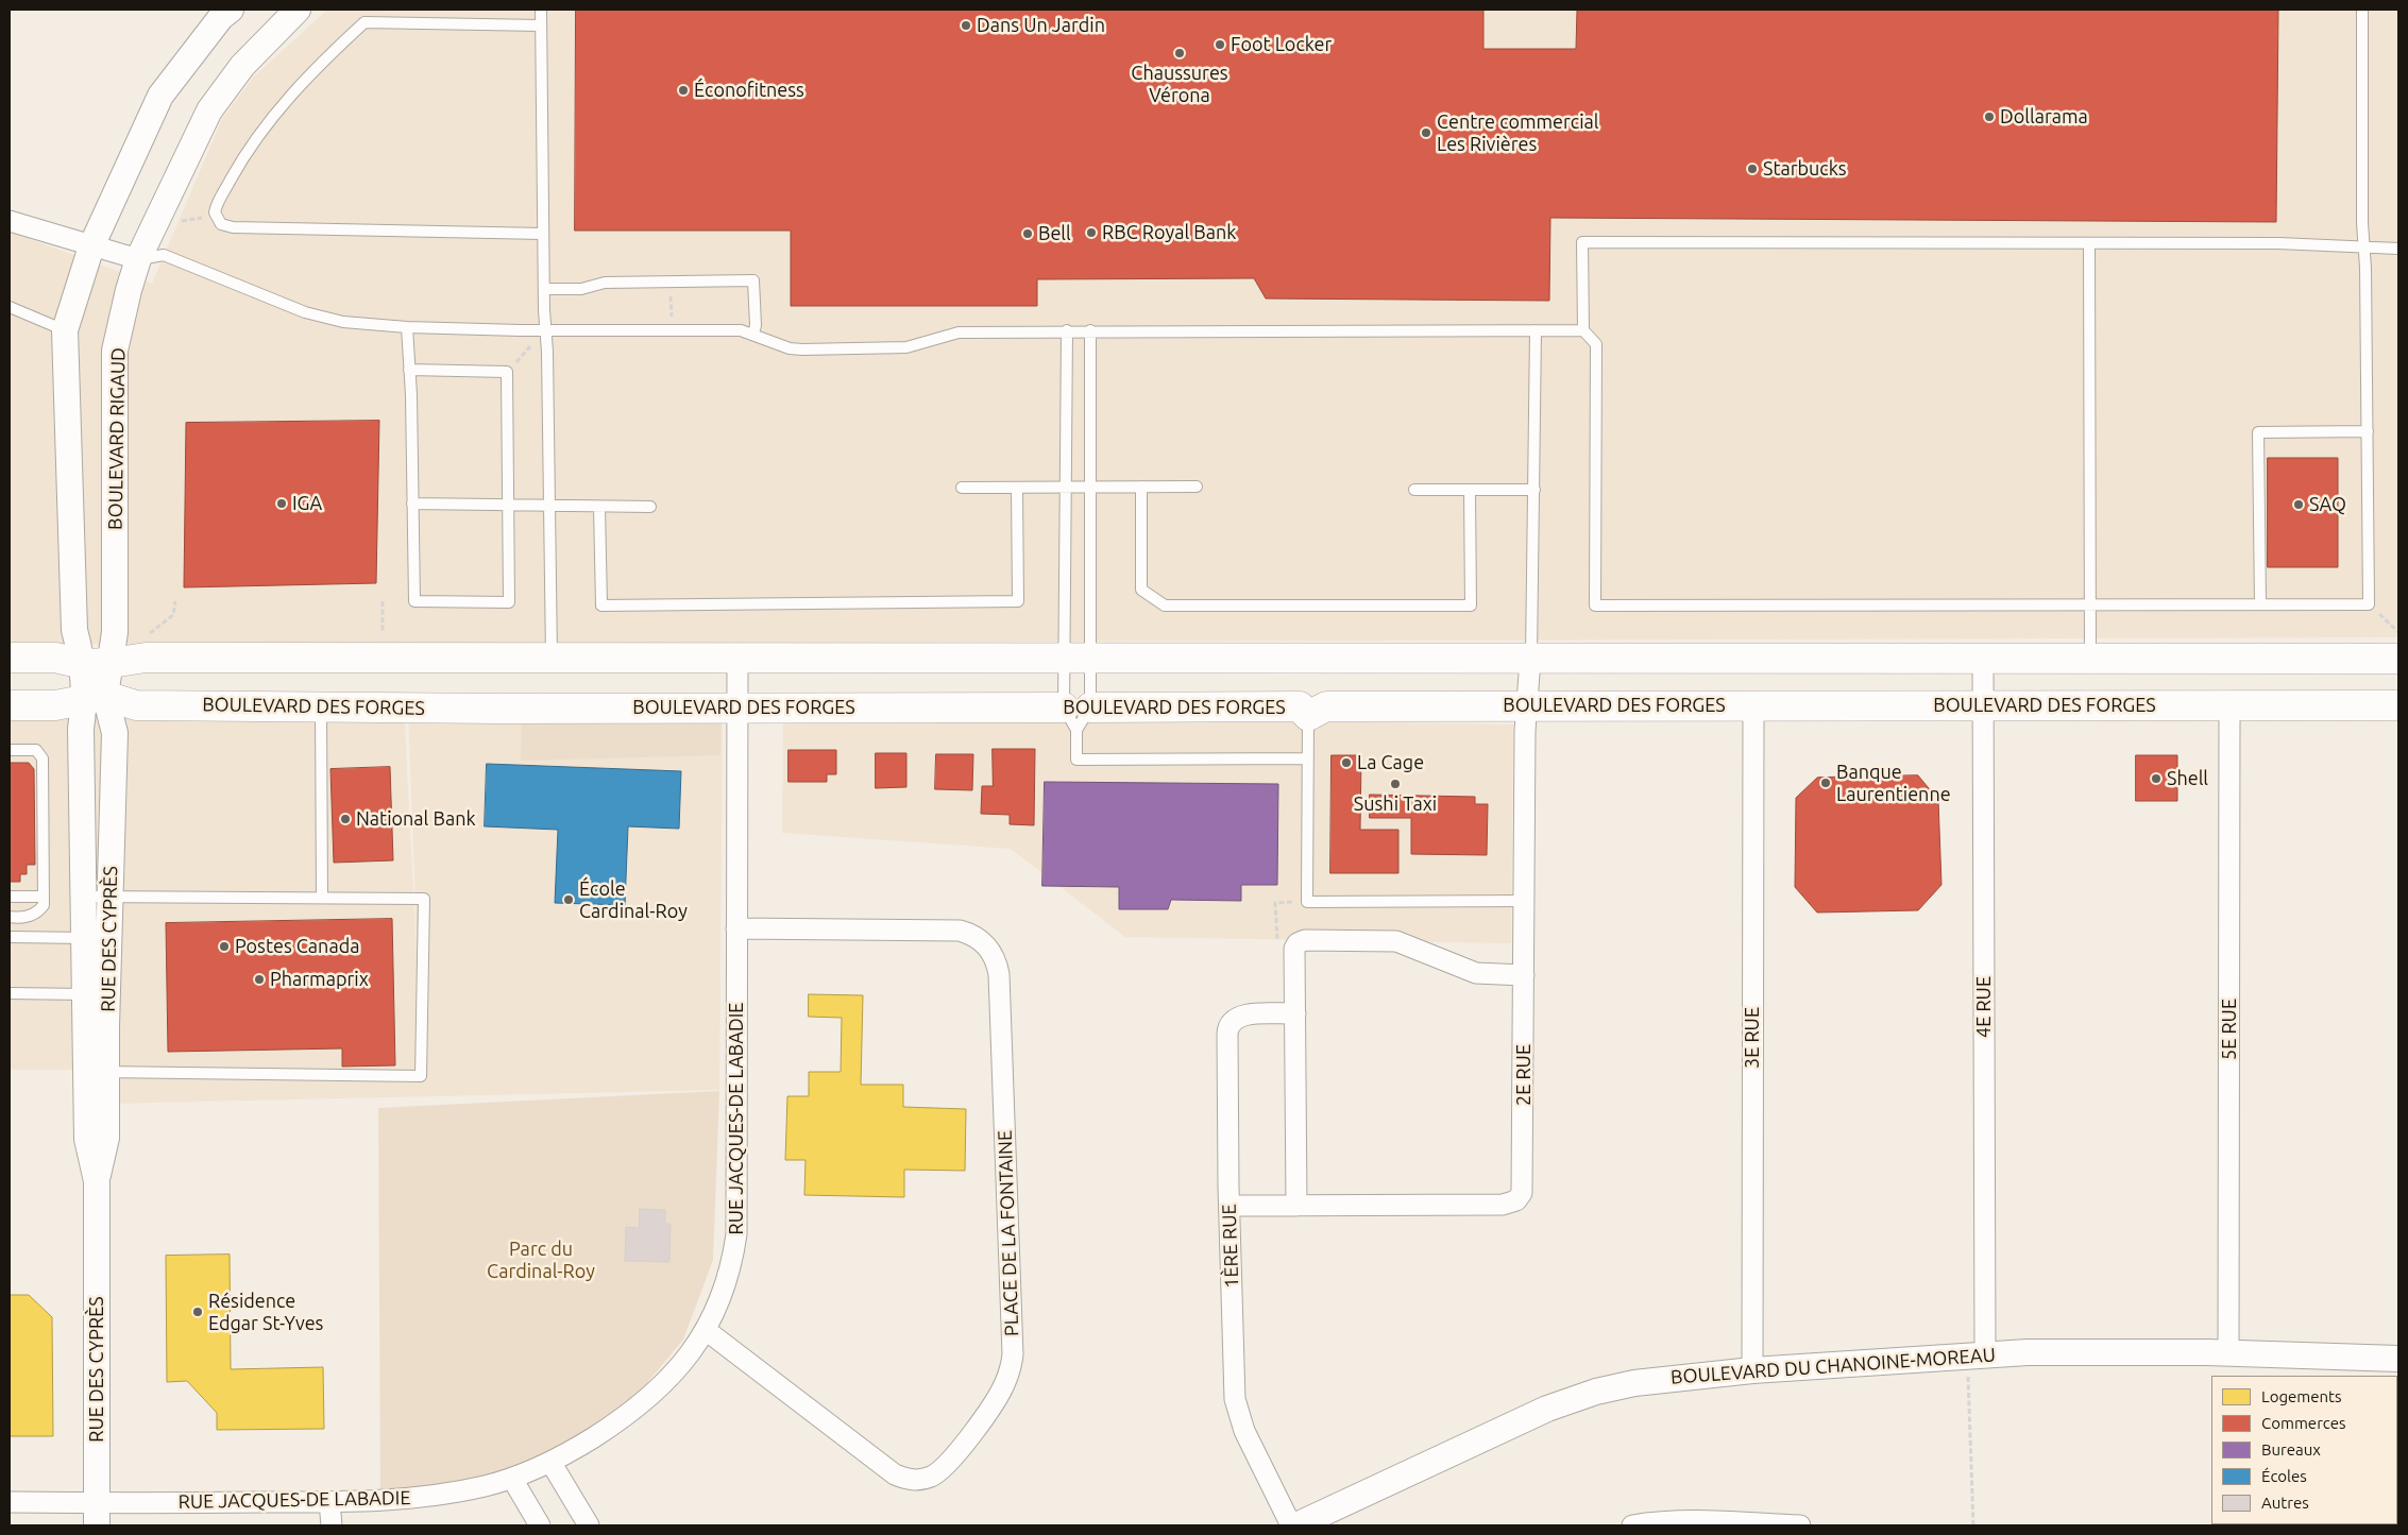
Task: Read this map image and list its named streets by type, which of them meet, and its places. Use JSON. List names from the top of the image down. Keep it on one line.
{"streets":{"main road":["BOULEVARD DES FORGES"],"street":["BOULEVARD RIGAUD","RUE DES CYPRÈS","4E RUE","5E RUE","3E RUE","2E RUE","RUE JACQUES-DE LABADIE","PLACE DE LA FONTAINE","1ÈRE RUE","BOULEVARD DU CHANOINE-MOREAU"]},"crossings":[["BOULEVARD RIGAUD","BOULEVARD DES FORGES"],["BOULEVARD RIGAUD","RUE DES CYPRÈS"],["BOULEVARD DES FORGES","RUE DES CYPRÈS"],["BOULEVARD DES FORGES","4E RUE"],["BOULEVARD DES FORGES","5E RUE"],["BOULEVARD DES FORGES","3E RUE"],["BOULEVARD DES FORGES","2E RUE"],["BOULEVARD DES FORGES","RUE JACQUES-DE LABADIE"],["RUE DES CYPRÈS","RUE JACQUES-DE LABADIE"],["4E RUE","BOULEVARD DU CHANOINE-MOREAU"],["5E RUE","BOULEVARD DU CHANOINE-MOREAU"],["3E RUE","BOULEVARD DU CHANOINE-MOREAU"],["2E RUE","1ÈRE RUE"],["RUE JACQUES-DE LABADIE","PLACE DE LA FONTAINE"]],"parks":["Parc du Cardinal-Roy"],"places":["Dans Un Jardin","Foot Locker","Chaussures Vérona","Éconofitness","Dollarama","Centre commercial Les Rivières","Starbucks","RBC Royal Bank","Bell","IGA","SAQ","La Cage","Shell","Banque Laurentienne","Sushi Taxi","National Bank","École Cardinal-Roy","Postes Canada","Pharmaprix","Résidence Edgar St-Yves"],"legend":["Logements","Commerces","Bureaux","Écoles","Autres"]}
